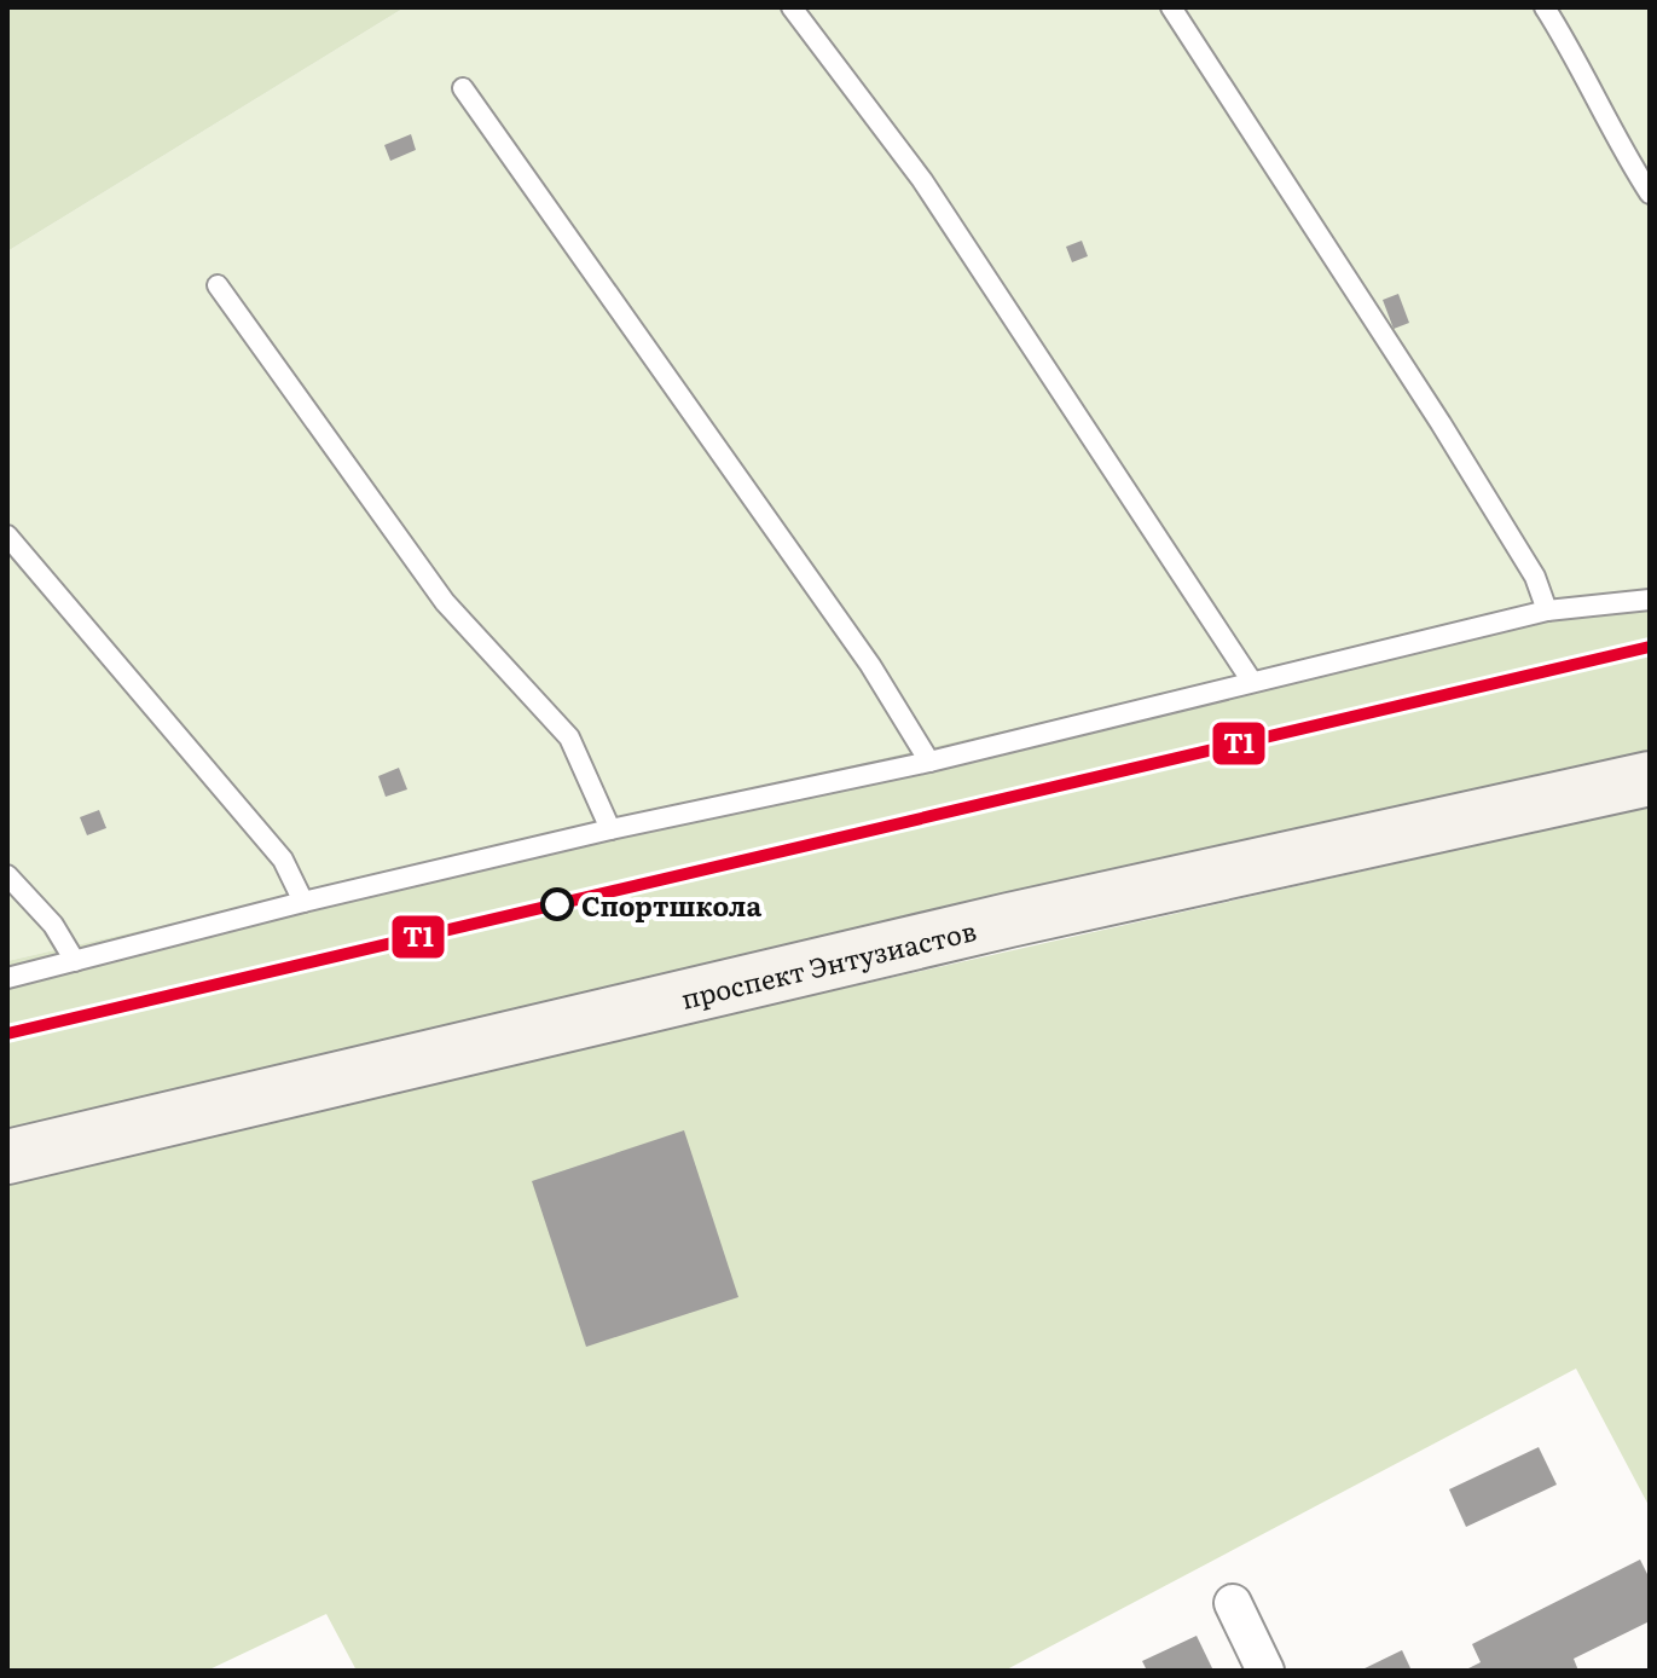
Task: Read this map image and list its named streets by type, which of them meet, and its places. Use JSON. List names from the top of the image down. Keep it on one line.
{"streets":{"street":["проспект Энтузиастов"]},"places":["Спортшкола"],"lines":["transit line T1"]}
